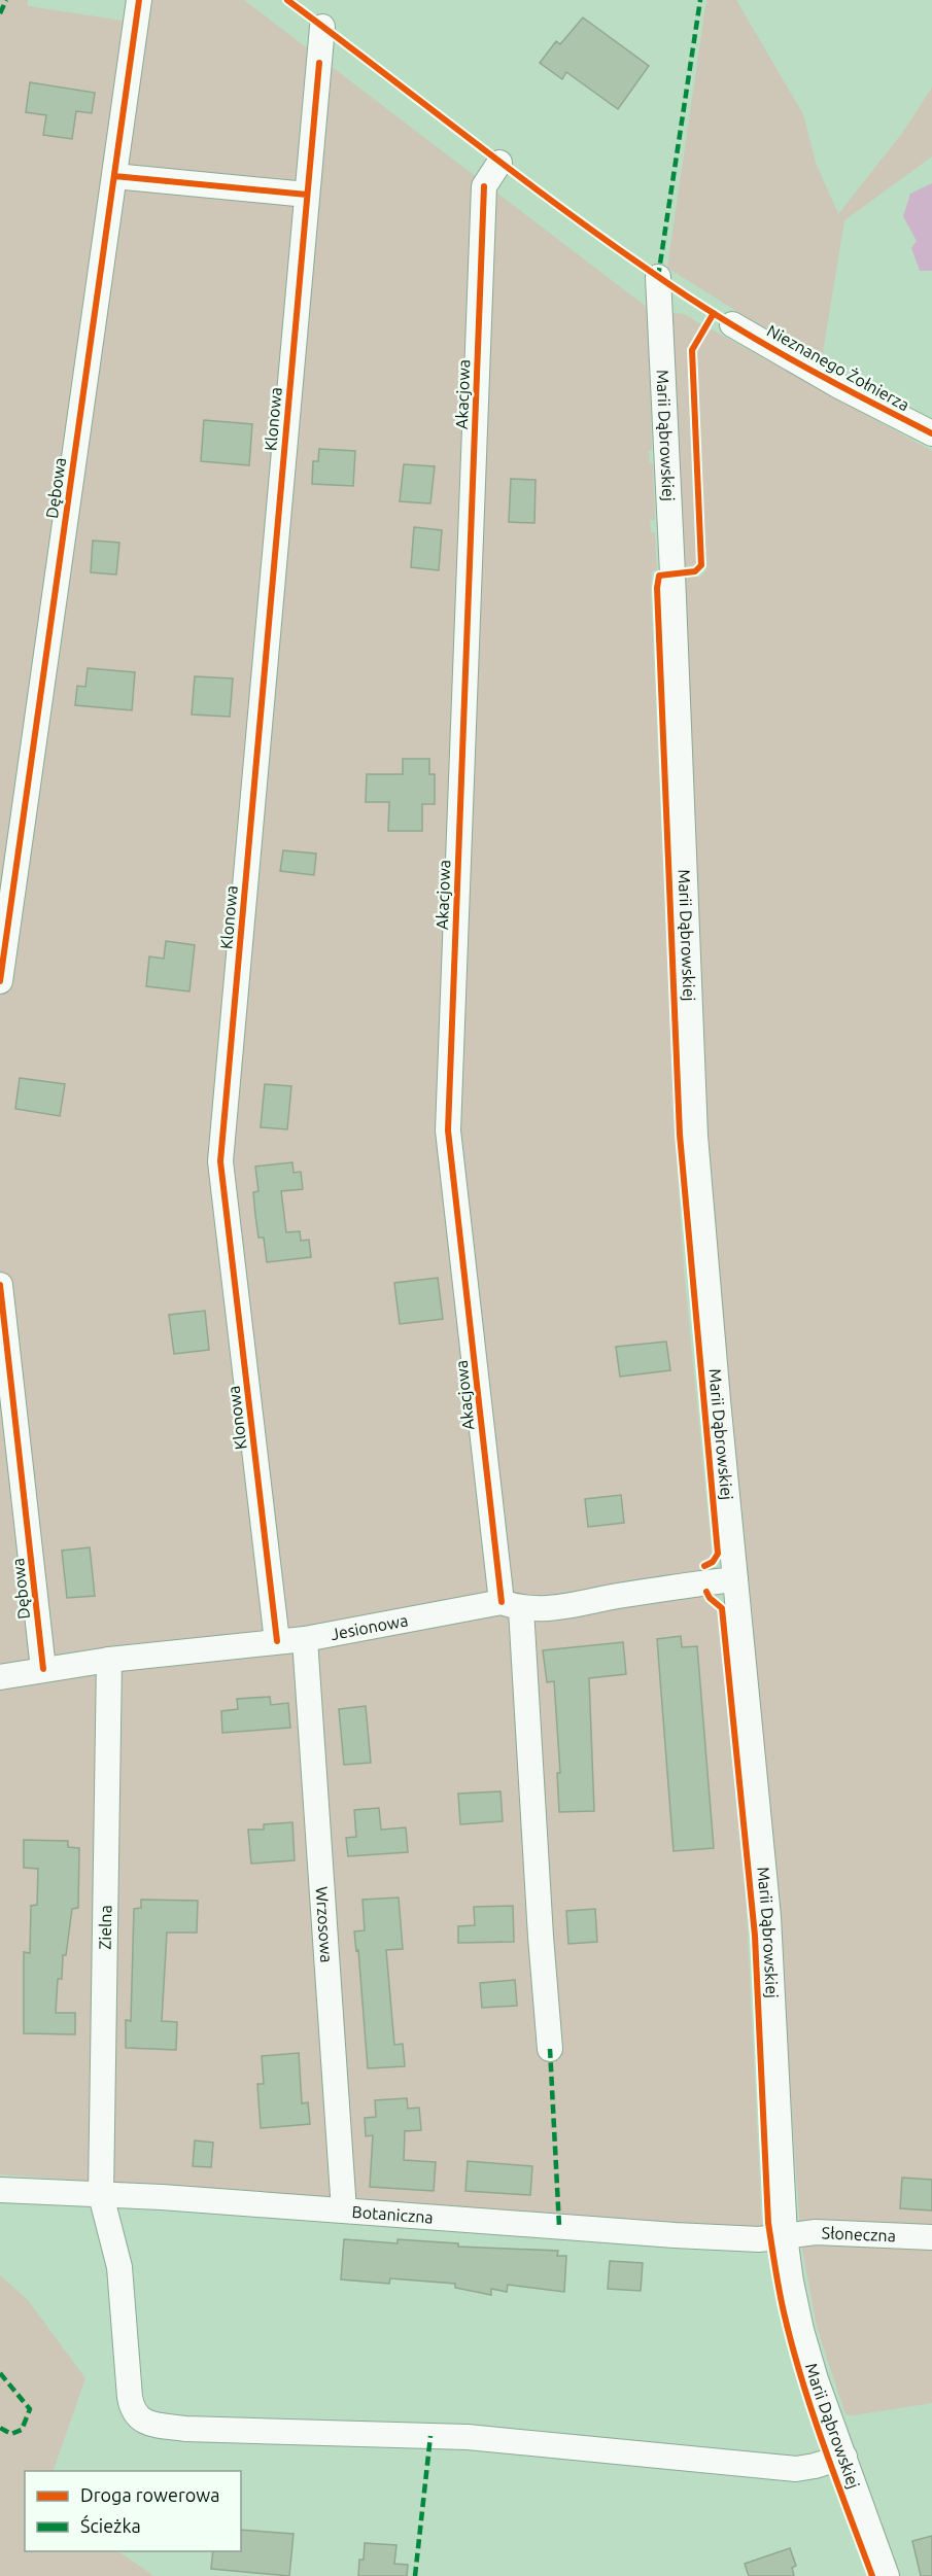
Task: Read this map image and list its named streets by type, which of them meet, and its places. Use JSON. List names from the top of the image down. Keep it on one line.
{"streets":{"street":["Nieznanego Żołnierza","Akacjowa","Klonowa","Marii Dąbrowskiej","Dębowa","Jesionowa","Wrzosowa","Zielna","Botaniczna","Słoneczna"]},"crossings":[["Akacjowa","Jesionowa"],["Klonowa","Jesionowa"],["Marii Dąbrowskiej","Jesionowa"],["Marii Dąbrowskiej","Zielna"],["Marii Dąbrowskiej","Botaniczna"],["Marii Dąbrowskiej","Słoneczna"],["Dębowa","Jesionowa"],["Jesionowa","Wrzosowa"],["Jesionowa","Zielna"],["Wrzosowa","Botaniczna"],["Zielna","Botaniczna"],["Botaniczna","Słoneczna"]],"legend":["Droga rowerowa","Ścieżka"]}
